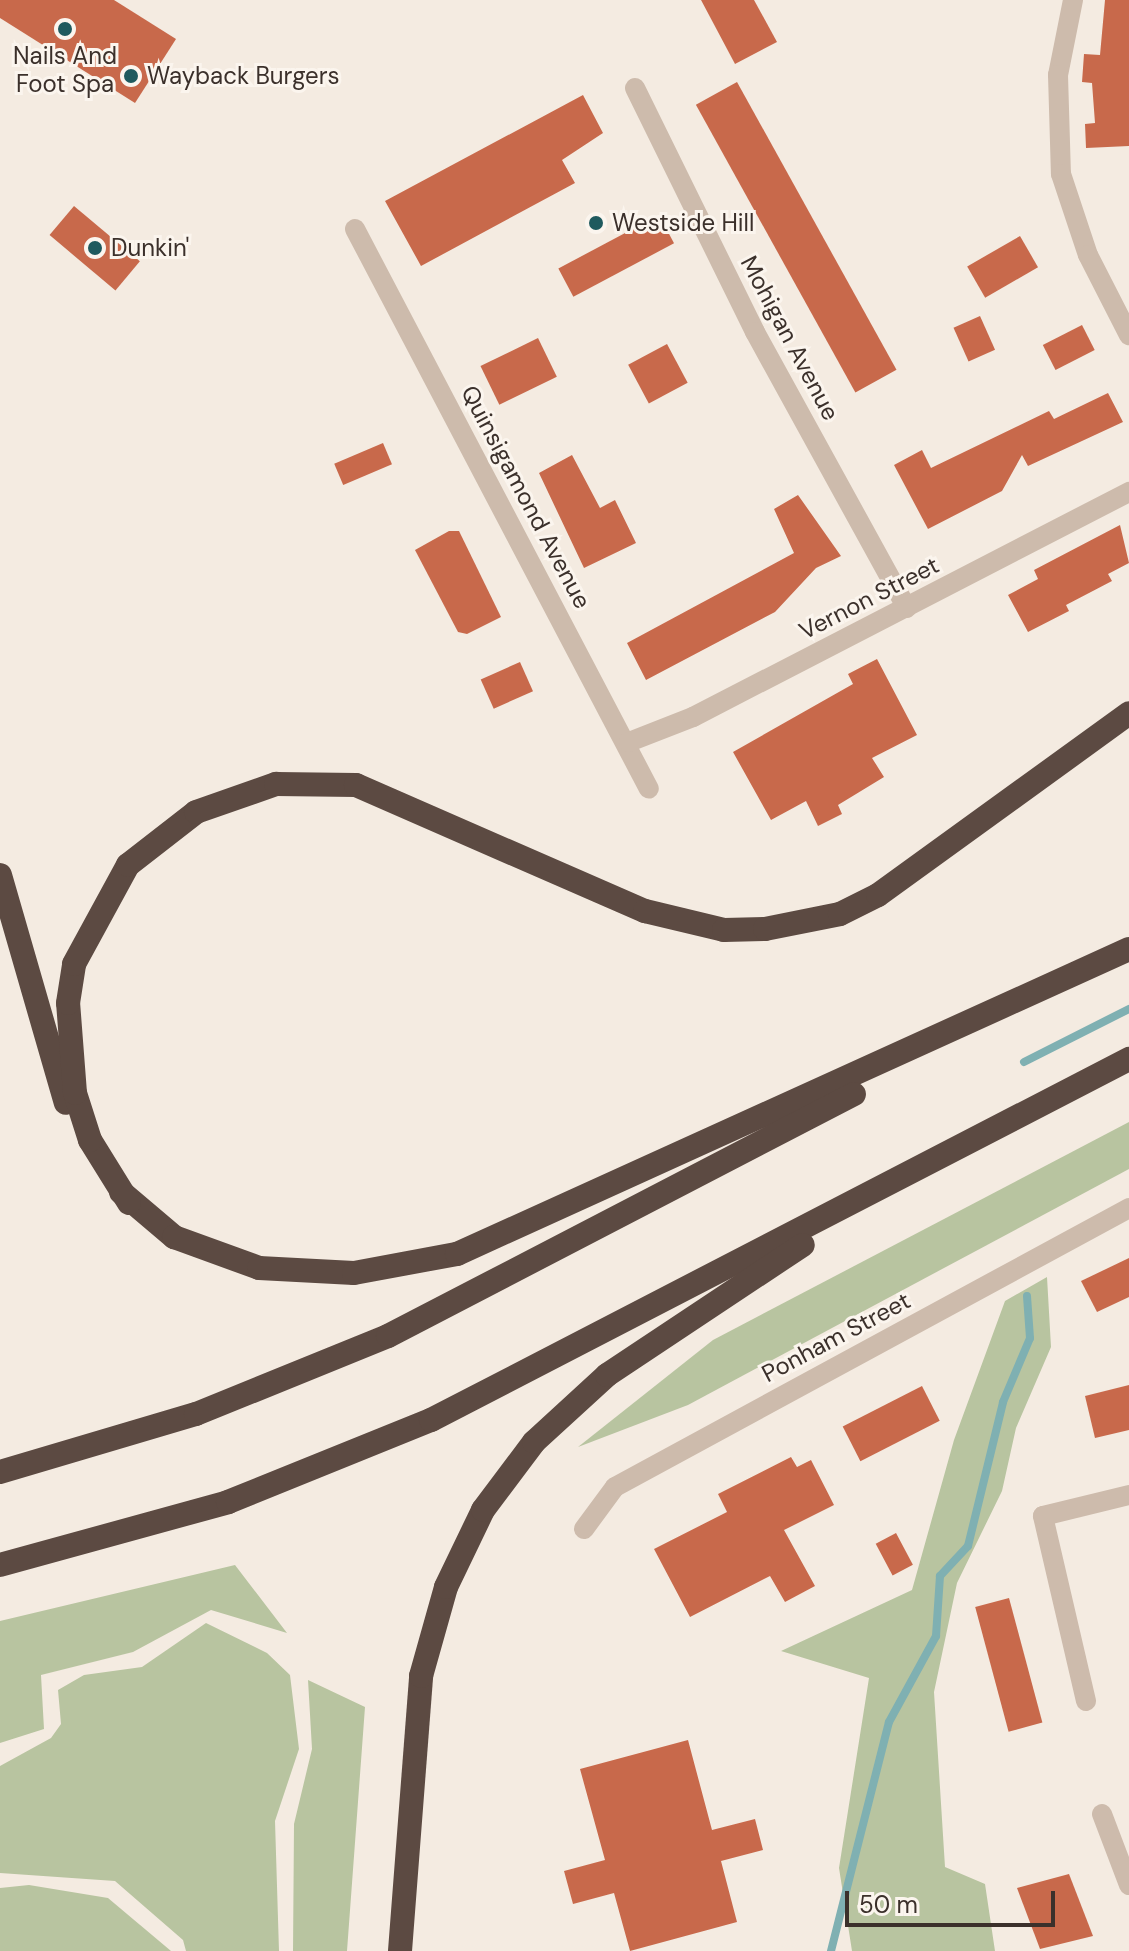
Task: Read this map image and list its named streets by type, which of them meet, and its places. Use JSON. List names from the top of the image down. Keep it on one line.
{"streets":{"street":["Mohigan Avenue","Quinsigamond Avenue","Vernon Street","Ponham Street"]},"crossings":[["Mohigan Avenue","Vernon Street"],["Quinsigamond Avenue","Vernon Street"]],"places":["Nails And Foot Spa","Wayback Burgers","Westside Hill","Dunkin'"],"scale_bar":"50 m"}
